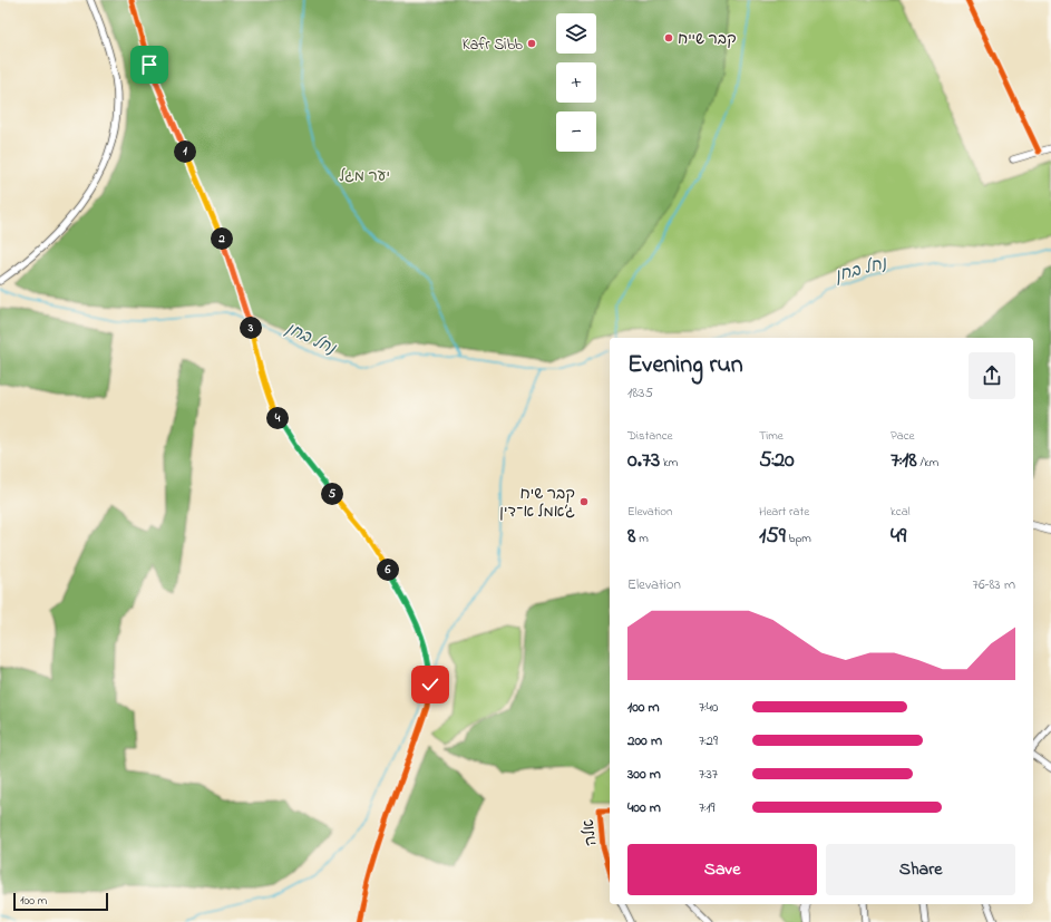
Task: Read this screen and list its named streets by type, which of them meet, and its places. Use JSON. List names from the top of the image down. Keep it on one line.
{"streets":{"street":["אלה"]},"water":["נחל בחן"],"parks":["יער מגל"],"places":["קבר שייח","Kafr Sibb","קבר שיח ג׳אמל א־דין"],"scale_bar":"100 m","page":{"map_buttons":["+","−"],"pins":["1","2","3","4","5","6"],"heading":["Evening run","18:35"],"stats":[["Distance","0.73 km"],["Time","5:20"],["Pace","7:18 /km"],["Elevation","8 m"],["Heart rate","159 bpm"],["kcal","49"]],"chart":["Elevation","76–83 m"],"list":[{"name":"100 m","note":"7:40"},{"name":"200 m","note":"7:29"},{"name":"300 m","note":"7:37"},{"name":"400 m","note":"7:19"}],"buttons":["Save","Share"],"scale":"100 m"}}
